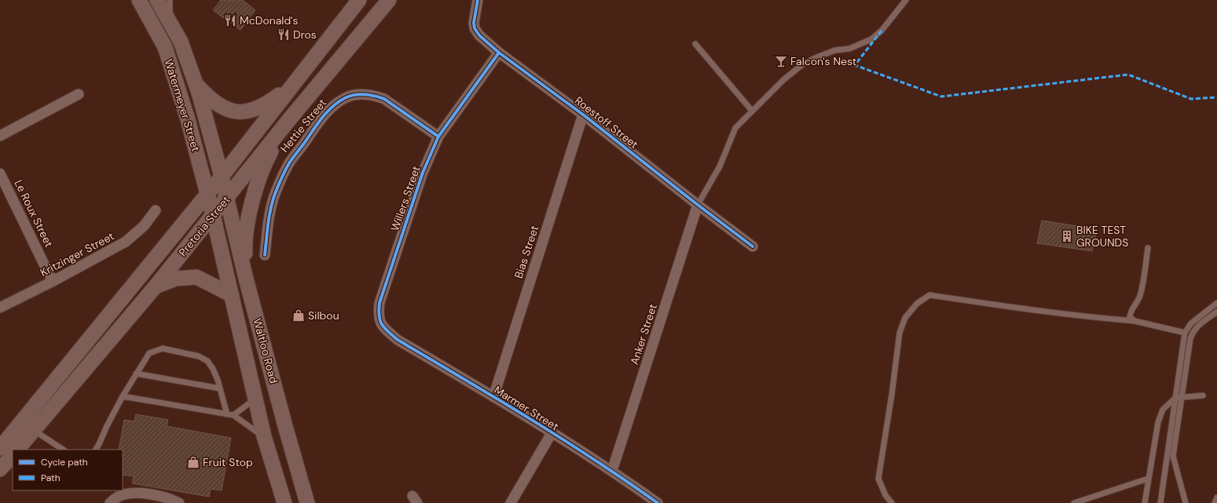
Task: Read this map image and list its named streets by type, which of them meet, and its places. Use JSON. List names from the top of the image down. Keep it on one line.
{"streets":{"main road":["Watermeyer Street","Pretoria Street","Waltloo Road"],"street":["Roestoff Street","Hettie Street","Willers Street","Le Roux Street","Bias Street","Kritzinger Street","Anker Street","Marmer Street"]},"crossings":[["Watermeyer Street","Pretoria Street"],["Watermeyer Street","Waltloo Road"],["Roestoff Street","Willers Street"],["Roestoff Street","Bias Street"],["Roestoff Street","Anker Street"],["Hettie Street","Willers Street"],["Willers Street","Marmer Street"],["Le Roux Street","Kritzinger Street"],["Pretoria Street","Waltloo Road"],["Bias Street","Marmer Street"],["Anker Street","Marmer Street"]],"places":{"restaurant":["McDonald's","Dros"],"bar":["Falcon's Nest"],"building":["BIKE TEST GROUNDS"],"shop":["Silbou","Fruit Stop"]},"legend":["Cycle path","Path"]}
